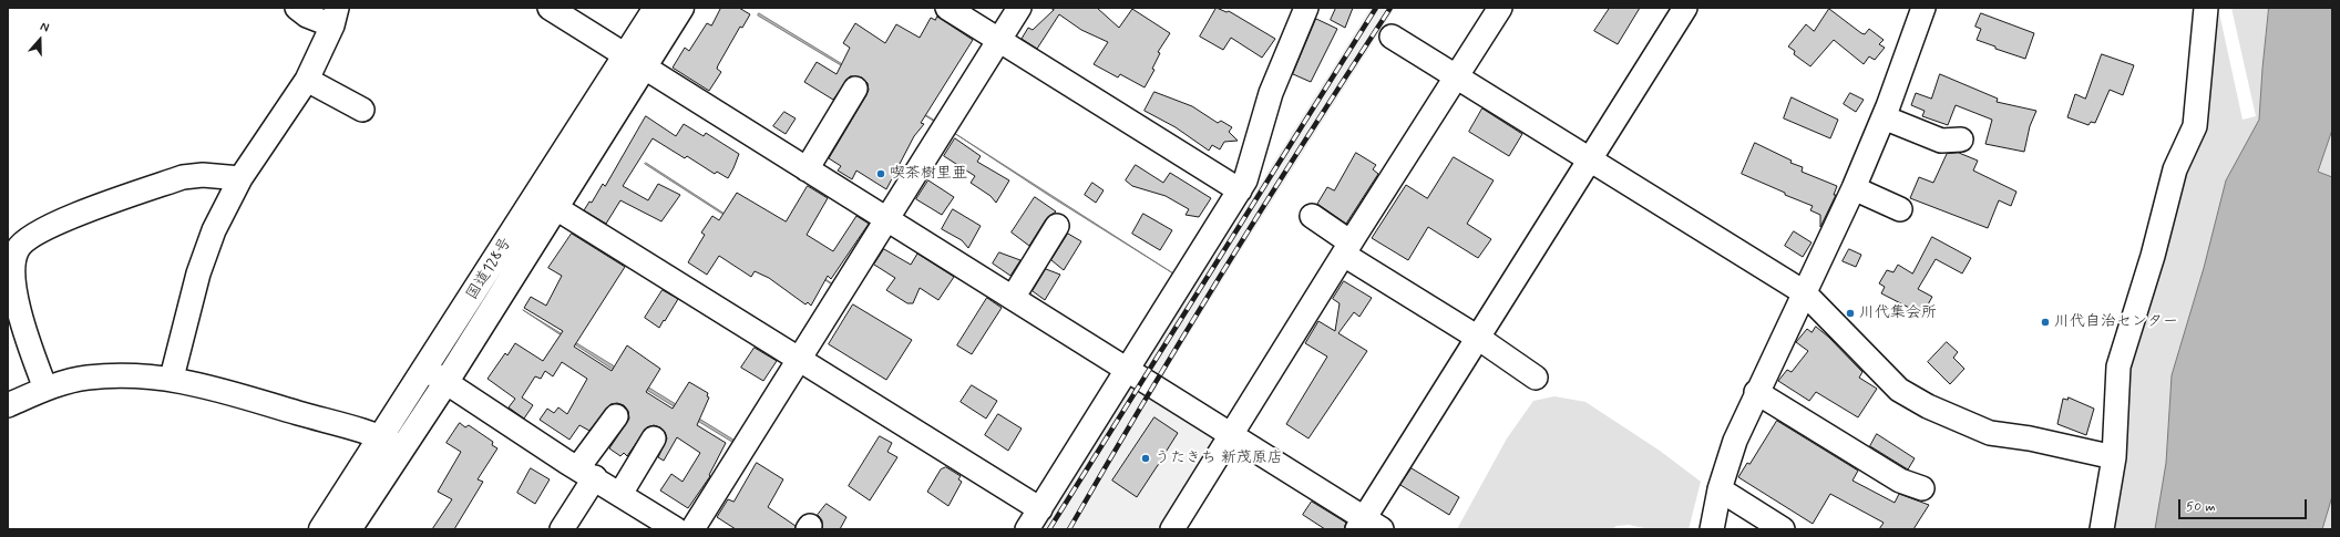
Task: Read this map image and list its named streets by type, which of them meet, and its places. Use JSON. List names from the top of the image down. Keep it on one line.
{"streets":{"highway":["国道128号"]},"places":["喫茶樹里亜","川代集会所","川代自治センター","うたきち 新茂原店"],"scale_bar":"50 m","north":"top"}
